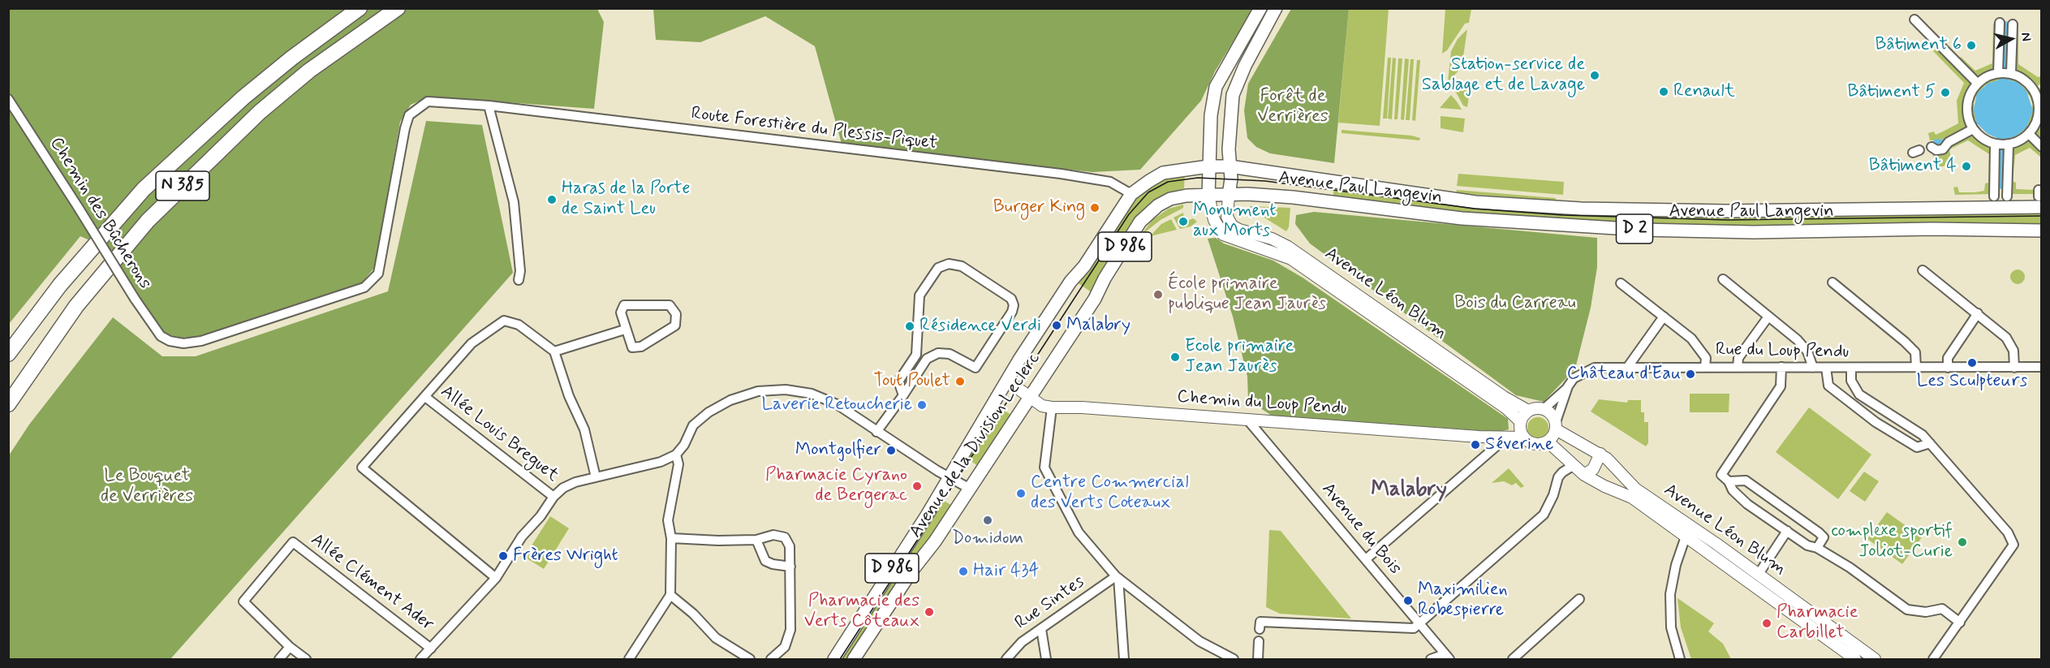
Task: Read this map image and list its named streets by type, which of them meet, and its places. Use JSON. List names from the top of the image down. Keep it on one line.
{"streets":{"highway":["N 385"],"main road":["Avenue Paul Langevin","D 2","D 986","Avenue Léon Blum","Chemin du Loup Pendu","Avenue de la Division Leclerc"],"street":["Route Forestière du Plessis-Piquet","Chemin des Bûcherons","Rue du Loup Pendu","Allée Louis Breguet","Avenue du Bois","Allée Clément Ader","Rue Sintes"]},"crossings":[["Route Forestière du Plessis-Piquet","Chemin des Bûcherons"],["Route Forestière du Plessis-Piquet","Avenue de la Division Leclerc"],["Avenue Paul Langevin","D 2"],["Avenue Paul Langevin","Avenue Léon Blum"],["Avenue Paul Langevin","Avenue de la Division Leclerc"],["D 2","Avenue Léon Blum"],["D 2","Avenue de la Division Leclerc"],["Avenue Léon Blum","Rue du Loup Pendu"],["Avenue Léon Blum","Chemin du Loup Pendu"],["Avenue Léon Blum","Avenue de la Division Leclerc"],["Rue du Loup Pendu","Chemin du Loup Pendu"],["Chemin du Loup Pendu","Avenue de la Division Leclerc"],["Chemin du Loup Pendu","Avenue du Bois"]],"districts":["Malabry"],"parks":["Forêt de Verrières","Bois du Carreau","Le Bouquet de Verrières"],"places":["Bâtiment 6","Station-service de Sablage et de Lavage","Renault","Bâtiment 5","Bâtiment 4","Haras de la Porte de Saint Leu","Burger King","Monument aux Morts","École primaire publique Jean Jaurès","Malabry","Résidence Verdi","Ecole primaire Jean Jaurès","Les Sculpteurs","Château d'Eau","Tout Poulet","Laverie Retoucherie","Séverine","Montgolfier","Pharmacie Cyrano de Bergerac","Centre Commercial des Verts Coteaux","Domidom","complexe sportif Joliot-Curie","Frères Wright","Hair 434","Maximilien Robespierre","Pharmacie des Verts Côteaux","Pharmacie Carbillet"],"north":"right"}
